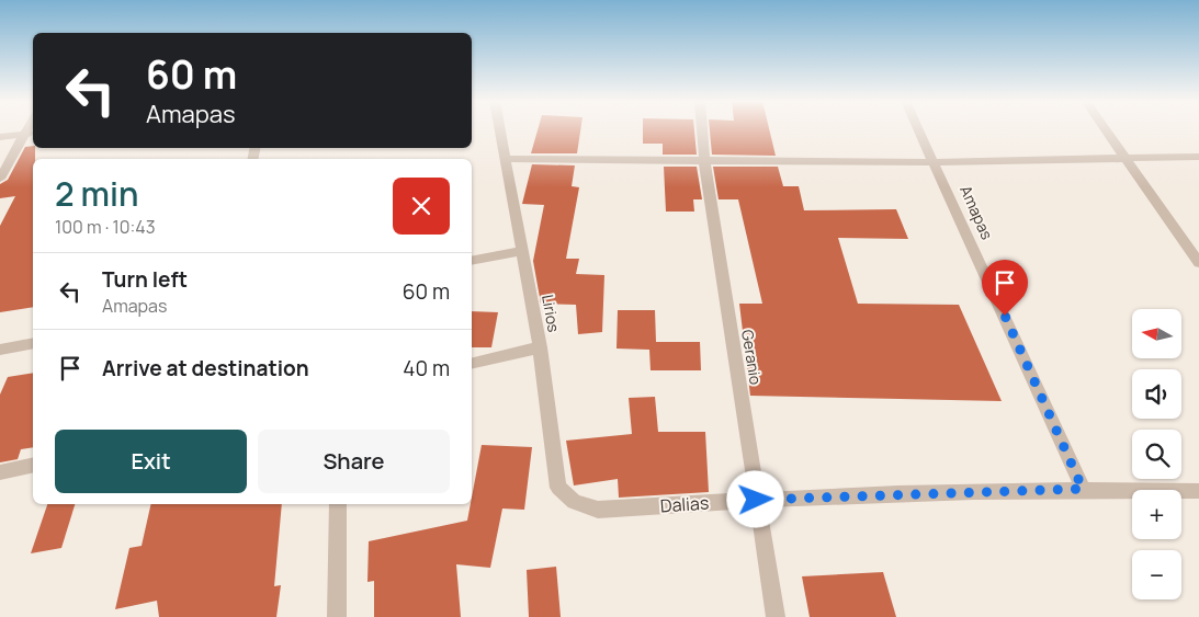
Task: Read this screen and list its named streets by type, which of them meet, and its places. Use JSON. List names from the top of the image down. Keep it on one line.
{"streets":{"street":["Amapas","Lirios","Geranio","Dalias"]},"crossings":[["Amapas","Dalias"],["Lirios","Dalias"],["Geranio","Dalias"]],"north":"left","page":{"turn":["60 m","Amapas"],"heading":["2 min","100 m · 10:43"],"list":[{"name":"Turn left","note":"Amapas","value":"60 m"},{"name":"Arrive at destination","value":"40 m"}],"map_buttons":["+","−"],"buttons":["Exit","Share"]}}
